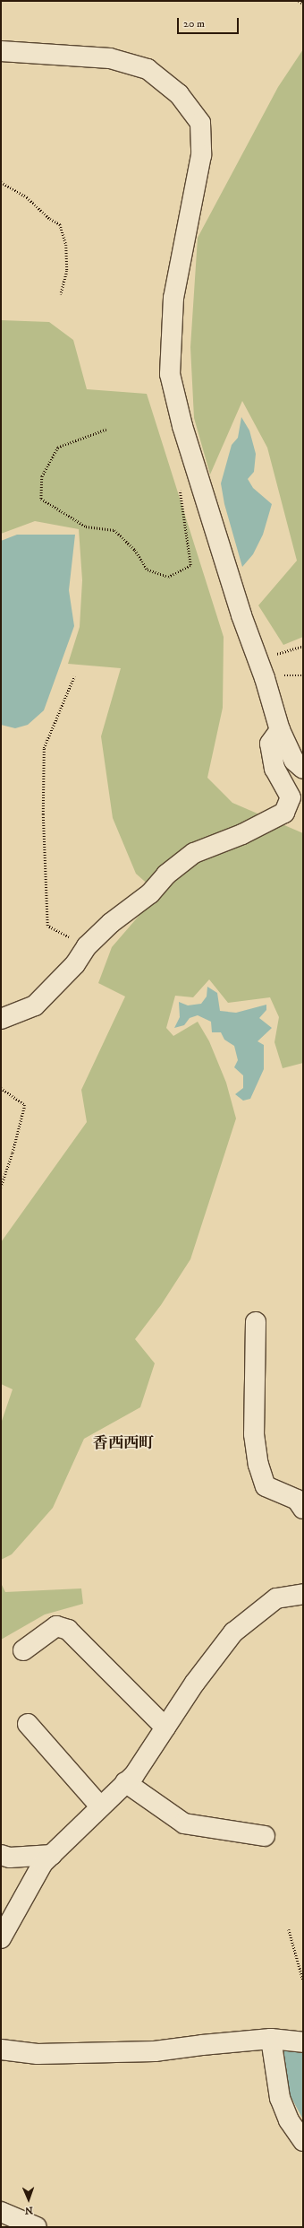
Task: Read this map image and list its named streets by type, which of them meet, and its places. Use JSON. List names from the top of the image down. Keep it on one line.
{"districts":["香西西町"],"scale_bar":"20 m","north":"bottom"}
